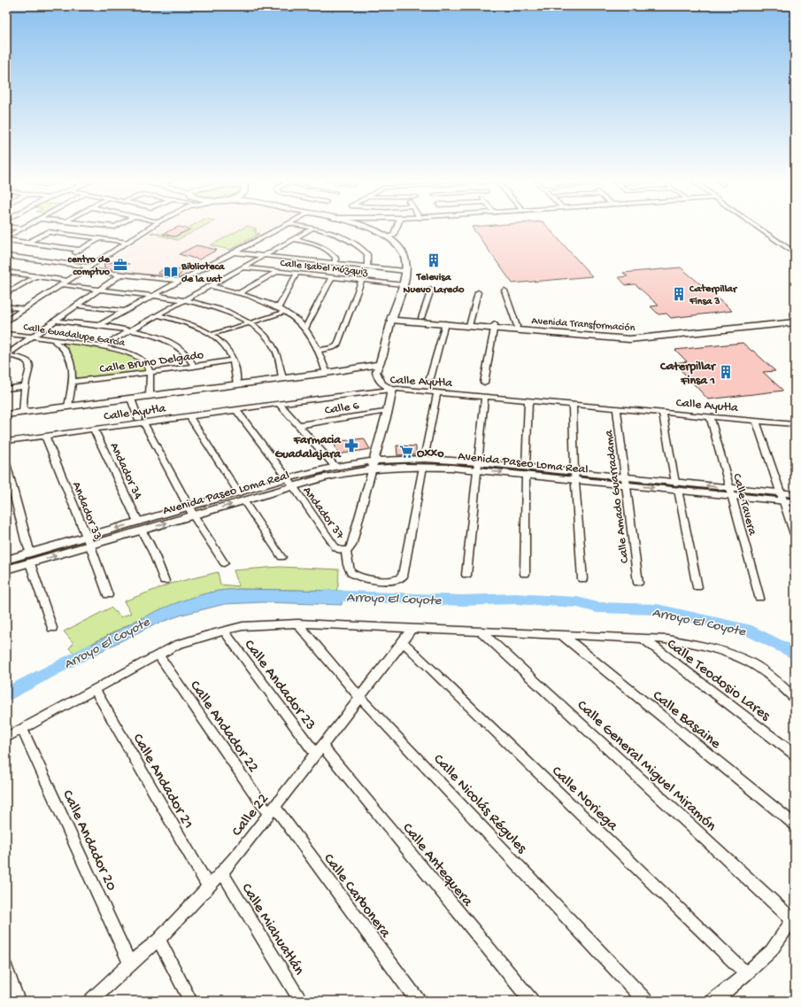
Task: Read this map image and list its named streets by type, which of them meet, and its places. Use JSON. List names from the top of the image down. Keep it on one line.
{"streets":{"main road":["Avenida Transformación"],"street":["Calle Isabel Múzquiz","Calle Guadalupe García","Calle Bruno Delgado","Calle Ayutla","Calle 6","Avenida Paseo Loma Real","Andador 34","Calle Amado Guarradama","Calle Tavera","Andador 33","Andador 37","Calle Teodosio Lares","Calle Andador 23","Calle Basaine","Calle Andador 22","Calle General Miguel Miramón","Calle Andador 21","Calle Noriega","Calle Nicolás Régules","Calle 22","Calle Andador 20","Calle Antequera","Calle Carbonera","Calle Miahuatlán"]},"crossings":[["Calle Guadalupe García","Calle Bruno Delgado"],["Calle Ayutla","Andador 34"],["Calle Ayutla","Calle Amado Guarradama"],["Calle Ayutla","Calle Tavera"],["Calle Ayutla","Andador 33"],["Calle Ayutla","Andador 37"],["Avenida Paseo Loma Real","Andador 34"],["Avenida Paseo Loma Real","Calle Amado Guarradama"],["Avenida Paseo Loma Real","Calle Tavera"],["Avenida Paseo Loma Real","Andador 33"],["Avenida Paseo Loma Real","Andador 37"],["Calle Andador 23","Calle 22"],["Calle Andador 23","Calle Antequera"],["Calle Andador 22","Calle 22"],["Calle Andador 22","Calle Carbonera"],["Calle Andador 21","Calle 22"],["Calle Noriega","Calle 22"],["Calle Nicolás Régules","Calle 22"],["Calle 22","Calle Andador 20"],["Calle 22","Calle Antequera"],["Calle 22","Calle Carbonera"],["Calle 22","Calle Miahuatlán"]],"water":["Arroyo El Coyote"],"places":{"building":["Televisa Nuevo Laredo","Caterpillar Finsa 3","Caterpillar Finsa 1"],"office":["centro de comptuo"],"library":["Biblioteca de la uat"],"pharmacy":["Farmacia Guadalajara"],"supermarket":["Oxxo"]}}
